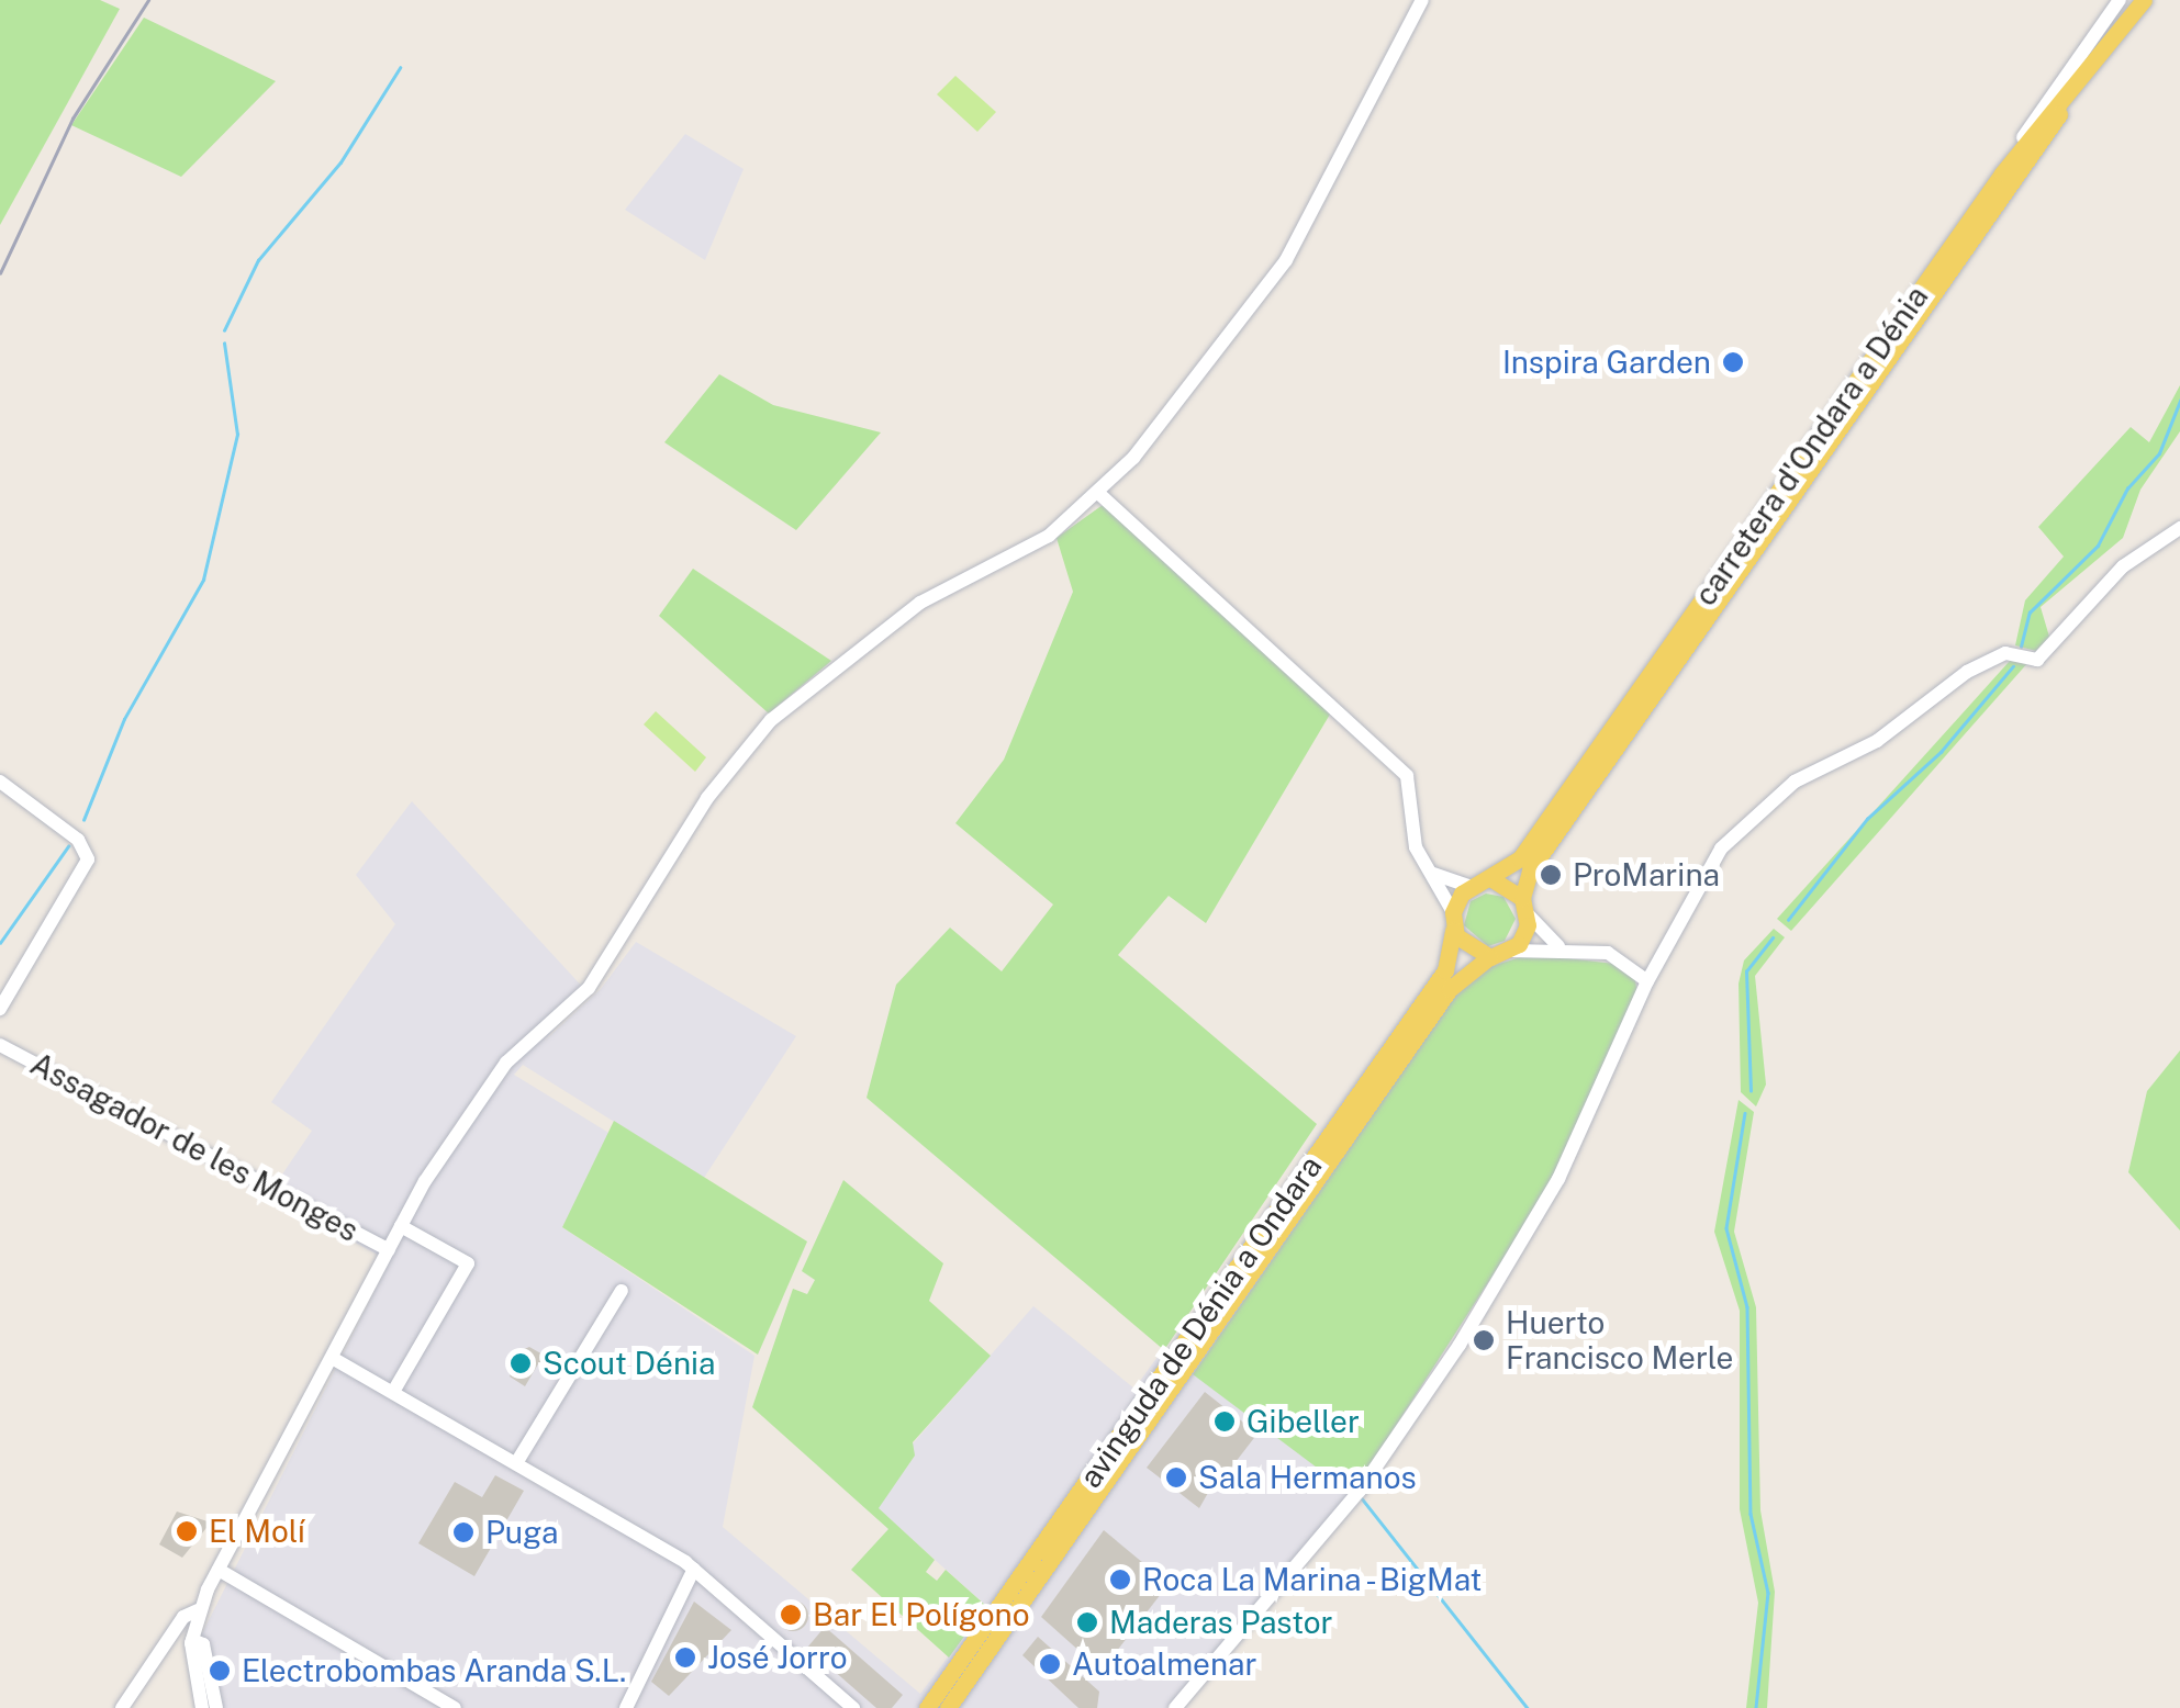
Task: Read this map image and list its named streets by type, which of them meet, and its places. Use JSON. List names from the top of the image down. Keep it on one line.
{"streets":{"main road":["carretera d'Ondara a Dénia","avinguda de Dénia a Ondara"],"street":["Assagador de les Monges"]},"crossings":[["carretera d'Ondara a Dénia","avinguda de Dénia a Ondara"]],"places":["Inspira Garden","ProMarina","Huerto Francisco Merle","Scout Dénia","Gibeller","Sala Hermanos","El Molí","Puga","Roca La Marina - BigMat","Bar El Polígono","Maderas Pastor","José Jorro","Autoalmenar","Electrobombas Aranda S.L."]}
